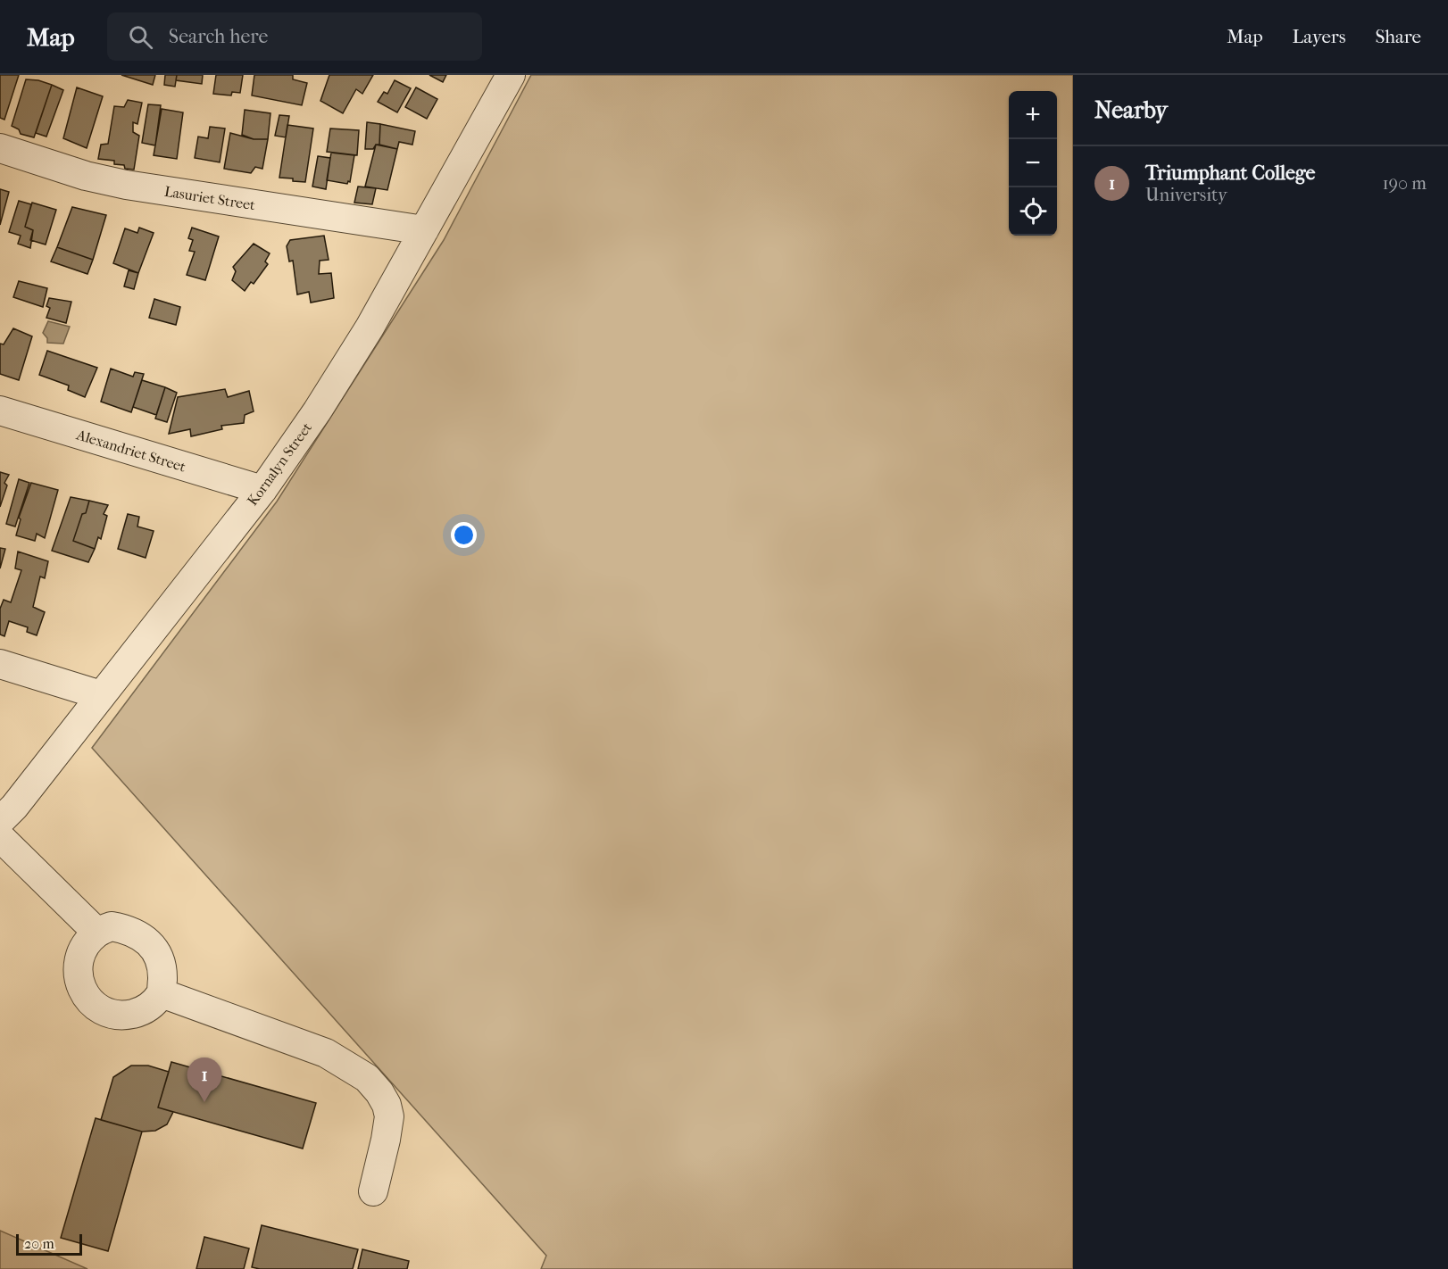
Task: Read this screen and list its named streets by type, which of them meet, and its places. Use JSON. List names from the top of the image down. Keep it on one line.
{"streets":{"street":["Lasuriet Street","Alexandriet Street","Kornalyn Street"]},"crossings":[["Lasuriet Street","Kornalyn Street"],["Alexandriet Street","Kornalyn Street"]],"scale_bar":"20 m","page":{"header":"Map","search":"Search here","nav":["Map","Layers","Share"],"heading":"Nearby","map_buttons":["+","−"],"list":[{"mark":"1","name":"Triumphant College","note":"University","value":"190 m"}],"pins":"1","scale":"20 m"}}
